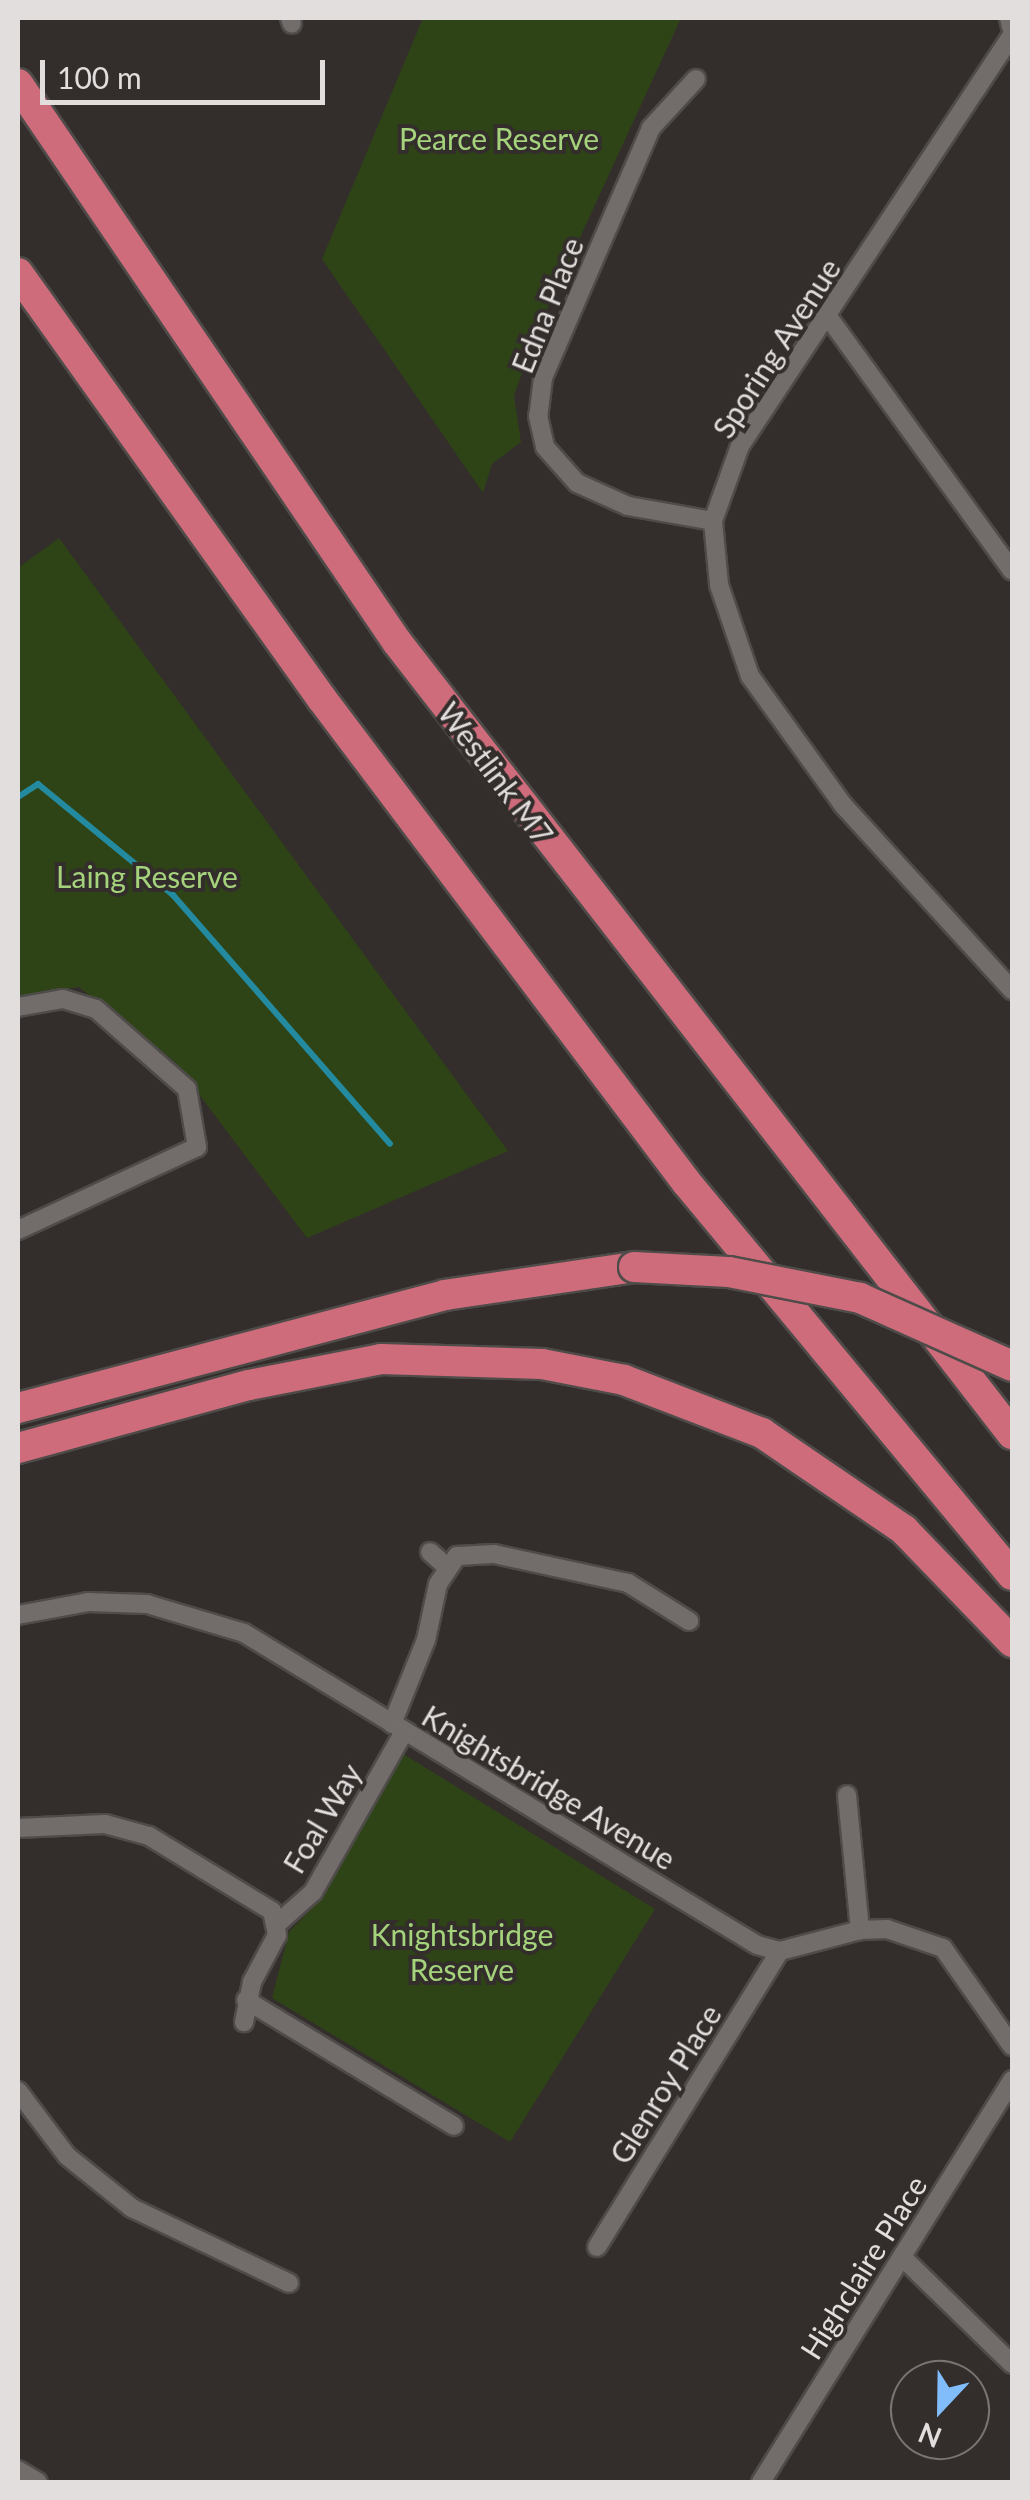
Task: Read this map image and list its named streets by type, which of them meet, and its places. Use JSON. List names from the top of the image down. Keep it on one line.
{"streets":{"highway":["Westlink M7"],"street":["Edna Place","Sporing Avenue","Knightsbridge Avenue","Foal Way","Glenroy Place","Highclaire Place"]},"crossings":[["Edna Place","Sporing Avenue"],["Knightsbridge Avenue","Foal Way"],["Knightsbridge Avenue","Glenroy Place"]],"parks":["Pearce Reserve","Laing Reserve","Knightsbridge Reserve"],"scale_bar":"100 m","north":"bottom"}
